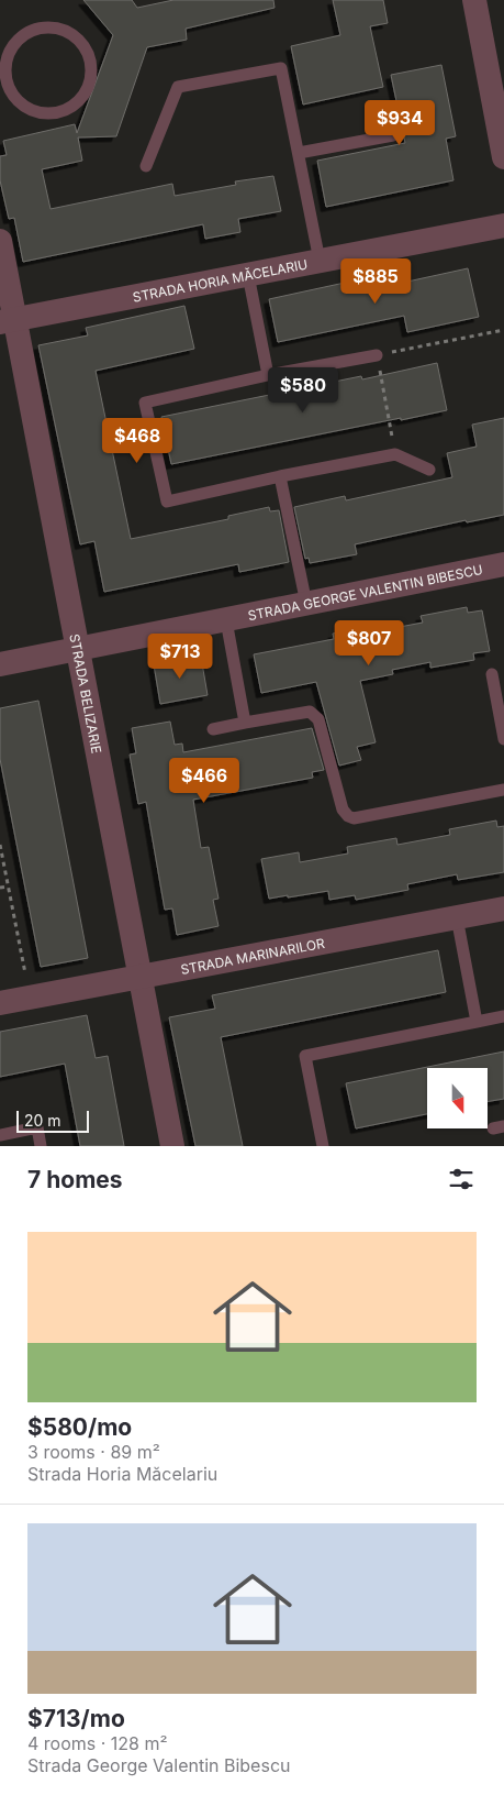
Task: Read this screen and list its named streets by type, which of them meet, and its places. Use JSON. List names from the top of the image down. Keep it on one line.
{"streets":{"street":["STRADA HORIA MĂCELARIU","STRADA GEORGE VALENTIN BIBESCU","STRADA BELIZARIE","STRADA MARINARILOR"]},"crossings":[["STRADA HORIA MĂCELARIU","STRADA BELIZARIE"],["STRADA GEORGE VALENTIN BIBESCU","STRADA BELIZARIE"],["STRADA BELIZARIE","STRADA MARINARILOR"]],"scale_bar":"20 m","north":"bottom","page":{"price":["$934","$885","$580","$468","$807","$713","$466"],"scale":"20 m","heading":"7 homes","list":[{"name":"$580/mo","note":"3 rooms · 89 m² · Strada Horia Măcelariu"},{"name":"$713/mo","note":"4 rooms · 128 m² · Strada George Valentin Bibescu"}]}}
